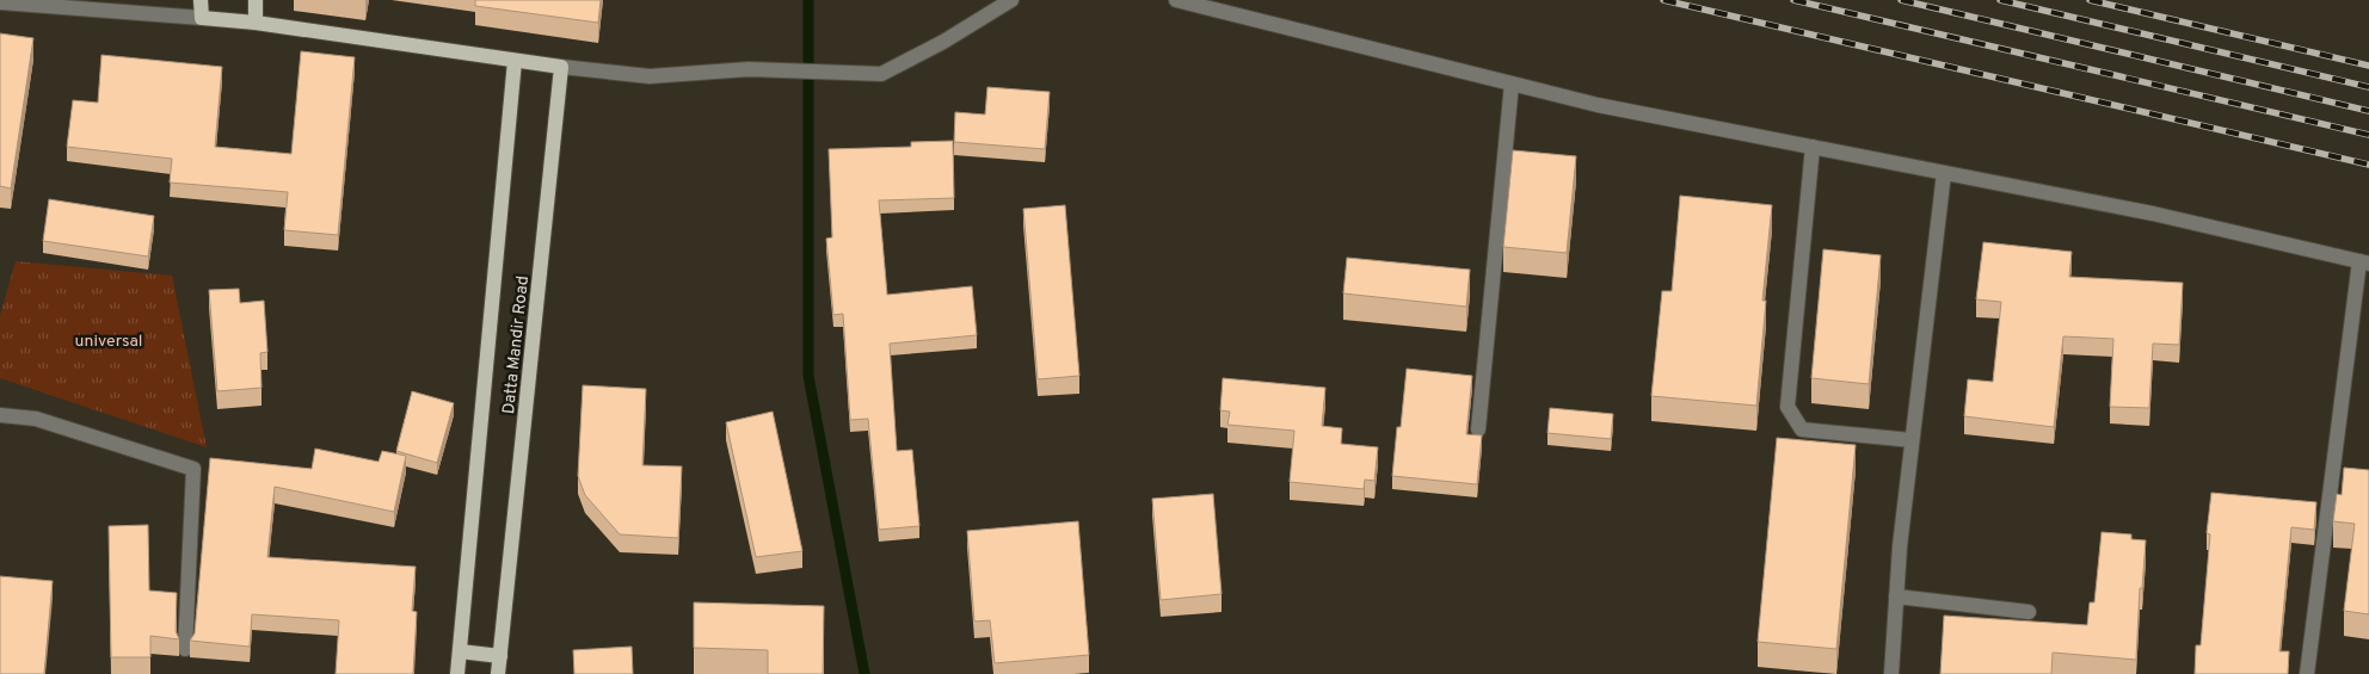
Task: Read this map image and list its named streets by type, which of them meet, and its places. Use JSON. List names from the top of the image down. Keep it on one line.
{"streets":{"main road":["Datta Mandir Road"]},"parks":["universal"]}
